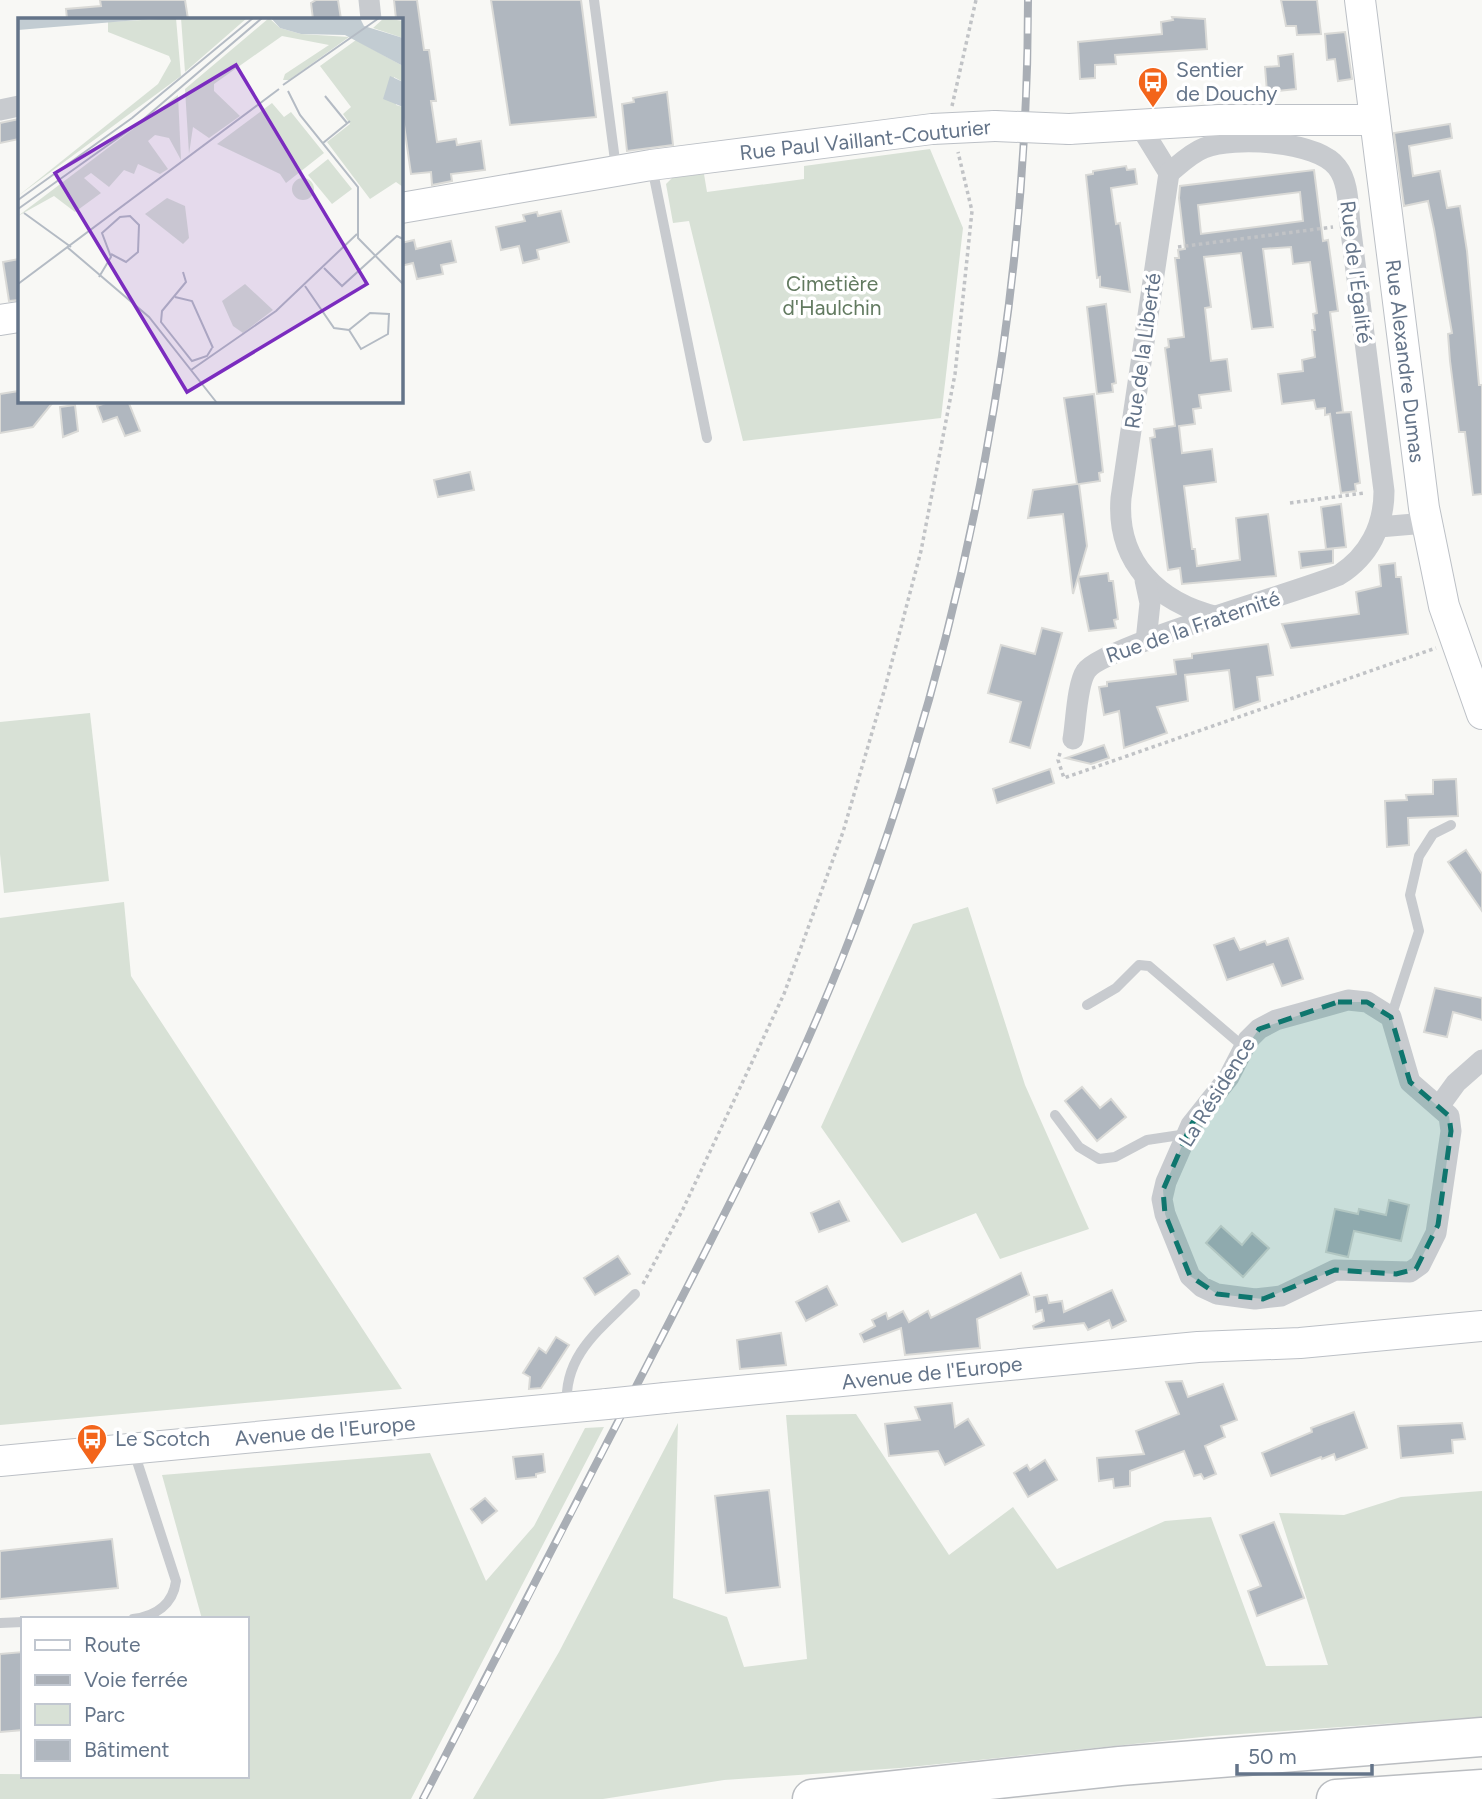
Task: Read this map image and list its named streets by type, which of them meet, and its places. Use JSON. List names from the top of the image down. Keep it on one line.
{"streets":{"main road":["Rue Paul Vaillant-Couturier","Rue Alexandre Dumas","Avenue de l'Europe"],"street":["Rue de l'Égalité","Rue de la Liberté","Rue de la Fraternité","La Résidence"]},"crossings":[["Rue Paul Vaillant-Couturier","Rue Alexandre Dumas"],["Rue de l'Égalité","Rue de la Liberté"],["Rue de l'Égalité","Rue de la Fraternité"],["Rue de la Liberté","Rue de la Fraternité"]],"parks":["Cimetière d'Haulchin"],"places":{"bus stop":["Sentier de Douchy","Le Scotch"]},"legend":["Route","Voie ferrée","Parc","Bâtiment"],"scale_bar":"50 m"}
